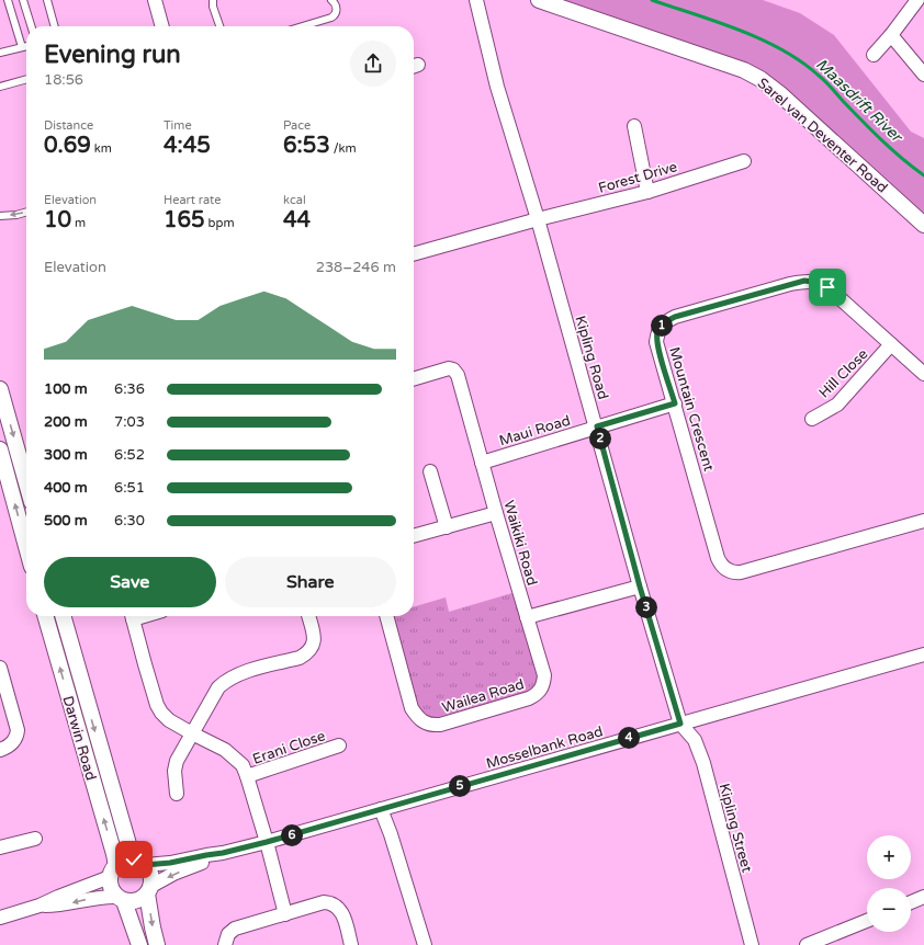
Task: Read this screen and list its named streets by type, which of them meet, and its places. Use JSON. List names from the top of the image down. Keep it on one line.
{"streets":{"street":["Sarel van Deventer Road","Forest Drive","Kipling Road","Hill Close","Mountain Crescent","Maui Road","Waikiki Road","Wailea Road","Darwin Road","Erani Close","Mosselbank Road","Kipling Street"]},"crossings":[["Forest Drive","Kipling Road"],["Kipling Road","Maui Road"],["Kipling Road","Mosselbank Road"],["Kipling Road","Kipling Street"],["Hill Close","Mountain Crescent"],["Mountain Crescent","Maui Road"],["Maui Road","Waikiki Road"],["Waikiki Road","Wailea Road"],["Darwin Road","Mosselbank Road"],["Mosselbank Road","Kipling Street"]],"water":["Maasdrift River"],"page":{"heading":["Evening run","18:56"],"stats":[["Distance","0.69 km"],["Time","4:45"],["Pace","6:53 /km"],["Elevation","10 m"],["Heart rate","165 bpm"],["kcal","44"]],"chart":["Elevation","238–246 m"],"pins":["1","2","3","4","5","6"],"list":[{"name":"100 m","note":"6:36"},{"name":"200 m","note":"7:03"},{"name":"300 m","note":"6:52"},{"name":"400 m","note":"6:51"},{"name":"500 m","note":"6:30"}],"buttons":["Save","Share"],"map_buttons":["+","−"]}}
